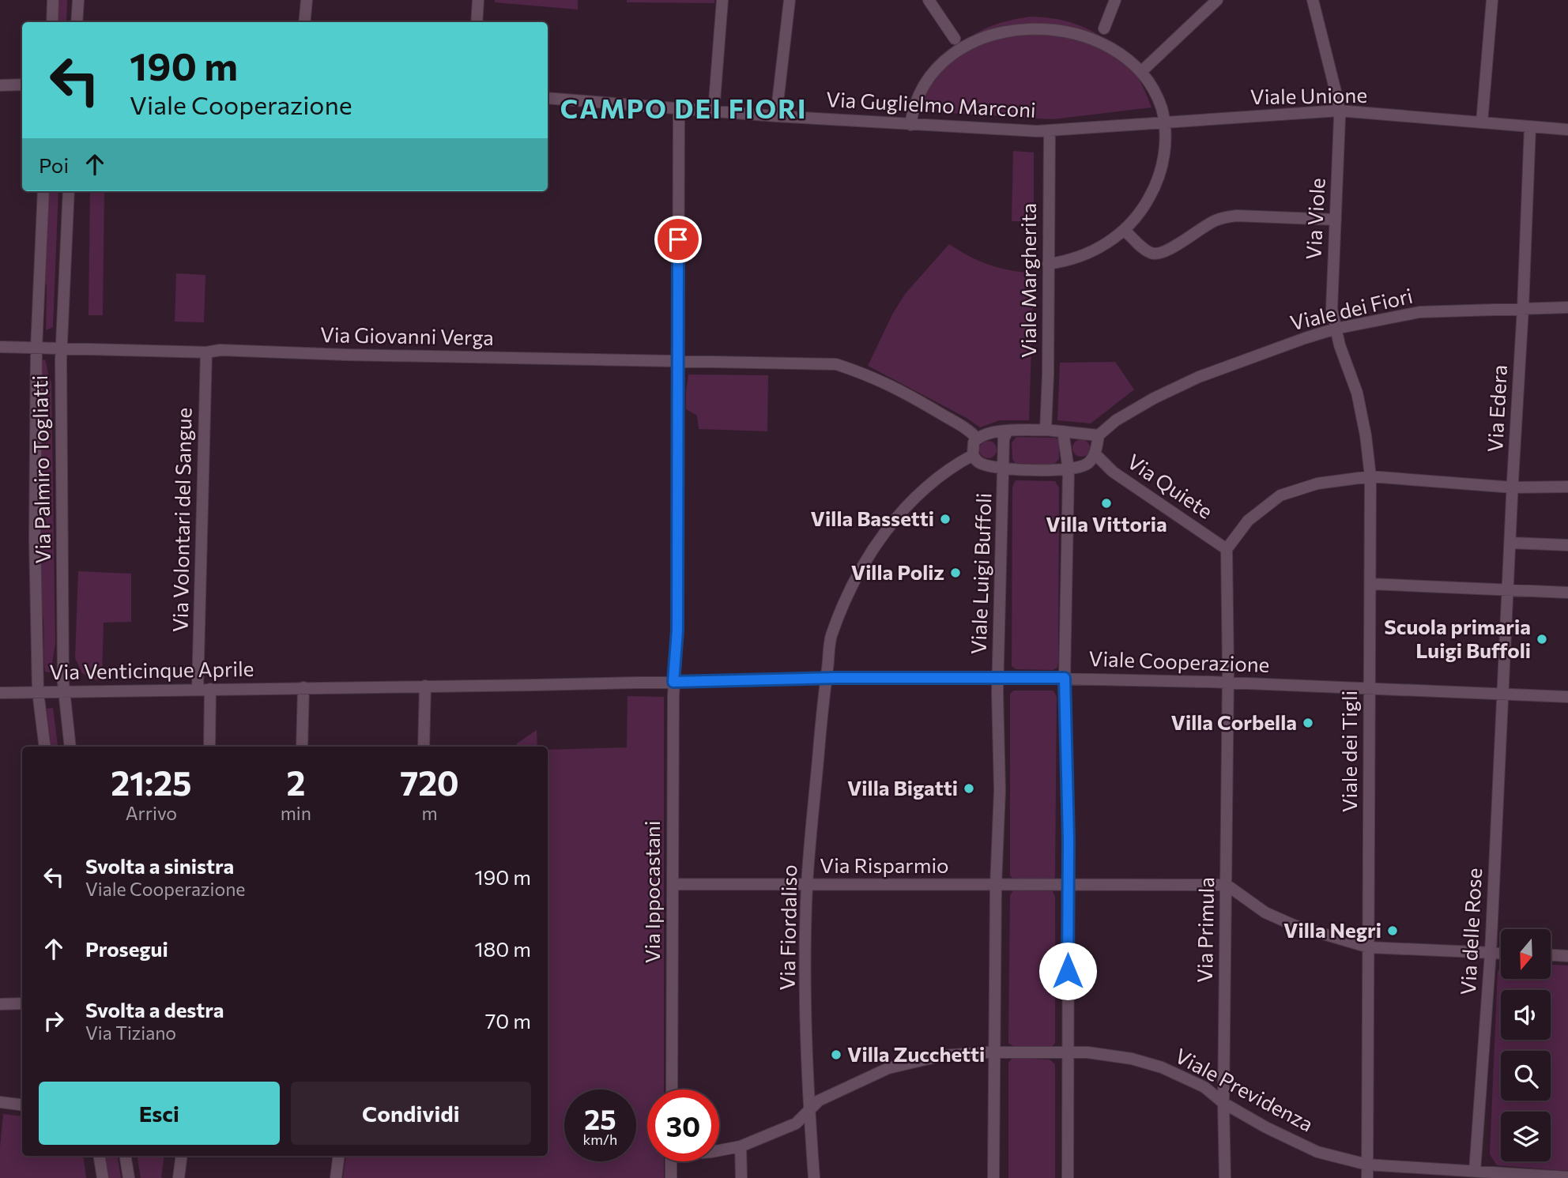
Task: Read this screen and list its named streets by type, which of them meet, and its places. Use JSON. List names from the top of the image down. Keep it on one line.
{"streets":{"street":["Viale Unione","Via Guglielmo Marconi","Via Viole","Viale Margherita","Viale dei Fiori","Via Giovanni Verga","Via Edera","Via Palmiro Togliatti","Via Quiete","Via Volontari del Sangue","Viale Luigi Buffoli","Viale Cooperazione","Via Venticinque Aprile","Viale dei Tigli","Via Risparmio","Via Ippocastani","Via Fiordaliso","Via Primula","Via delle Rose","Viale Previdenza"]},"crossings":[["Viale Unione","Via Guglielmo Marconi"],["Viale Unione","Via Viole"],["Viale Unione","Viale Margherita"],["Viale Unione","Via Edera"],["Via Guglielmo Marconi","Viale Margherita"],["Via Guglielmo Marconi","Via Ippocastani"],["Via Viole","Viale dei Fiori"],["Via Viole","Viale dei Tigli"],["Viale dei Fiori","Via Edera"],["Viale dei Fiori","Viale dei Tigli"],["Via Giovanni Verga","Via Palmiro Togliatti"],["Via Giovanni Verga","Via Volontari del Sangue"],["Via Giovanni Verga","Via Ippocastani"],["Via Edera","Viale Cooperazione"],["Via Edera","Via delle Rose"],["Via Palmiro Togliatti","Via Venticinque Aprile"],["Via Quiete","Via Primula"],["Via Volontari del Sangue","Via Venticinque Aprile"],["Viale Luigi Buffoli","Viale Cooperazione"],["Viale Luigi Buffoli","Via Risparmio"],["Viale Cooperazione","Via Venticinque Aprile"],["Viale Cooperazione","Viale dei Tigli"],["Viale Cooperazione","Via Ippocastani"],["Viale Cooperazione","Via Fiordaliso"],["Viale Cooperazione","Via Primula"],["Viale Cooperazione","Via delle Rose"],["Viale dei Tigli","Viale Previdenza"],["Via Risparmio","Via Ippocastani"],["Via Risparmio","Via Fiordaliso"],["Via Primula","Viale Previdenza"],["Via delle Rose","Viale Previdenza"]],"districts":["CAMPO DEI FIORI"],"places":["Villa Vittoria","Villa Bassetti","Villa Poliz","Scuola primaria Luigi Buffoli","Villa Corbella","Villa Bigatti","Villa Negri","Villa Zucchetti"],"north":"bottom","page":{"turn":["190 m","Viale Cooperazione"],"then":"Poi","eta":["21:25","Arrivo","2","min","720","m"],"list":[{"name":"Svolta a sinistra","note":"Viale Cooperazione","value":"190 m"},{"name":"Prosegui","value":"180 m"},{"name":"Svolta a destra","note":"Via Tiziano","value":"70 m"}],"buttons":["Esci","Condividi"],"speed":"25 km/h","limit":"30"}}
